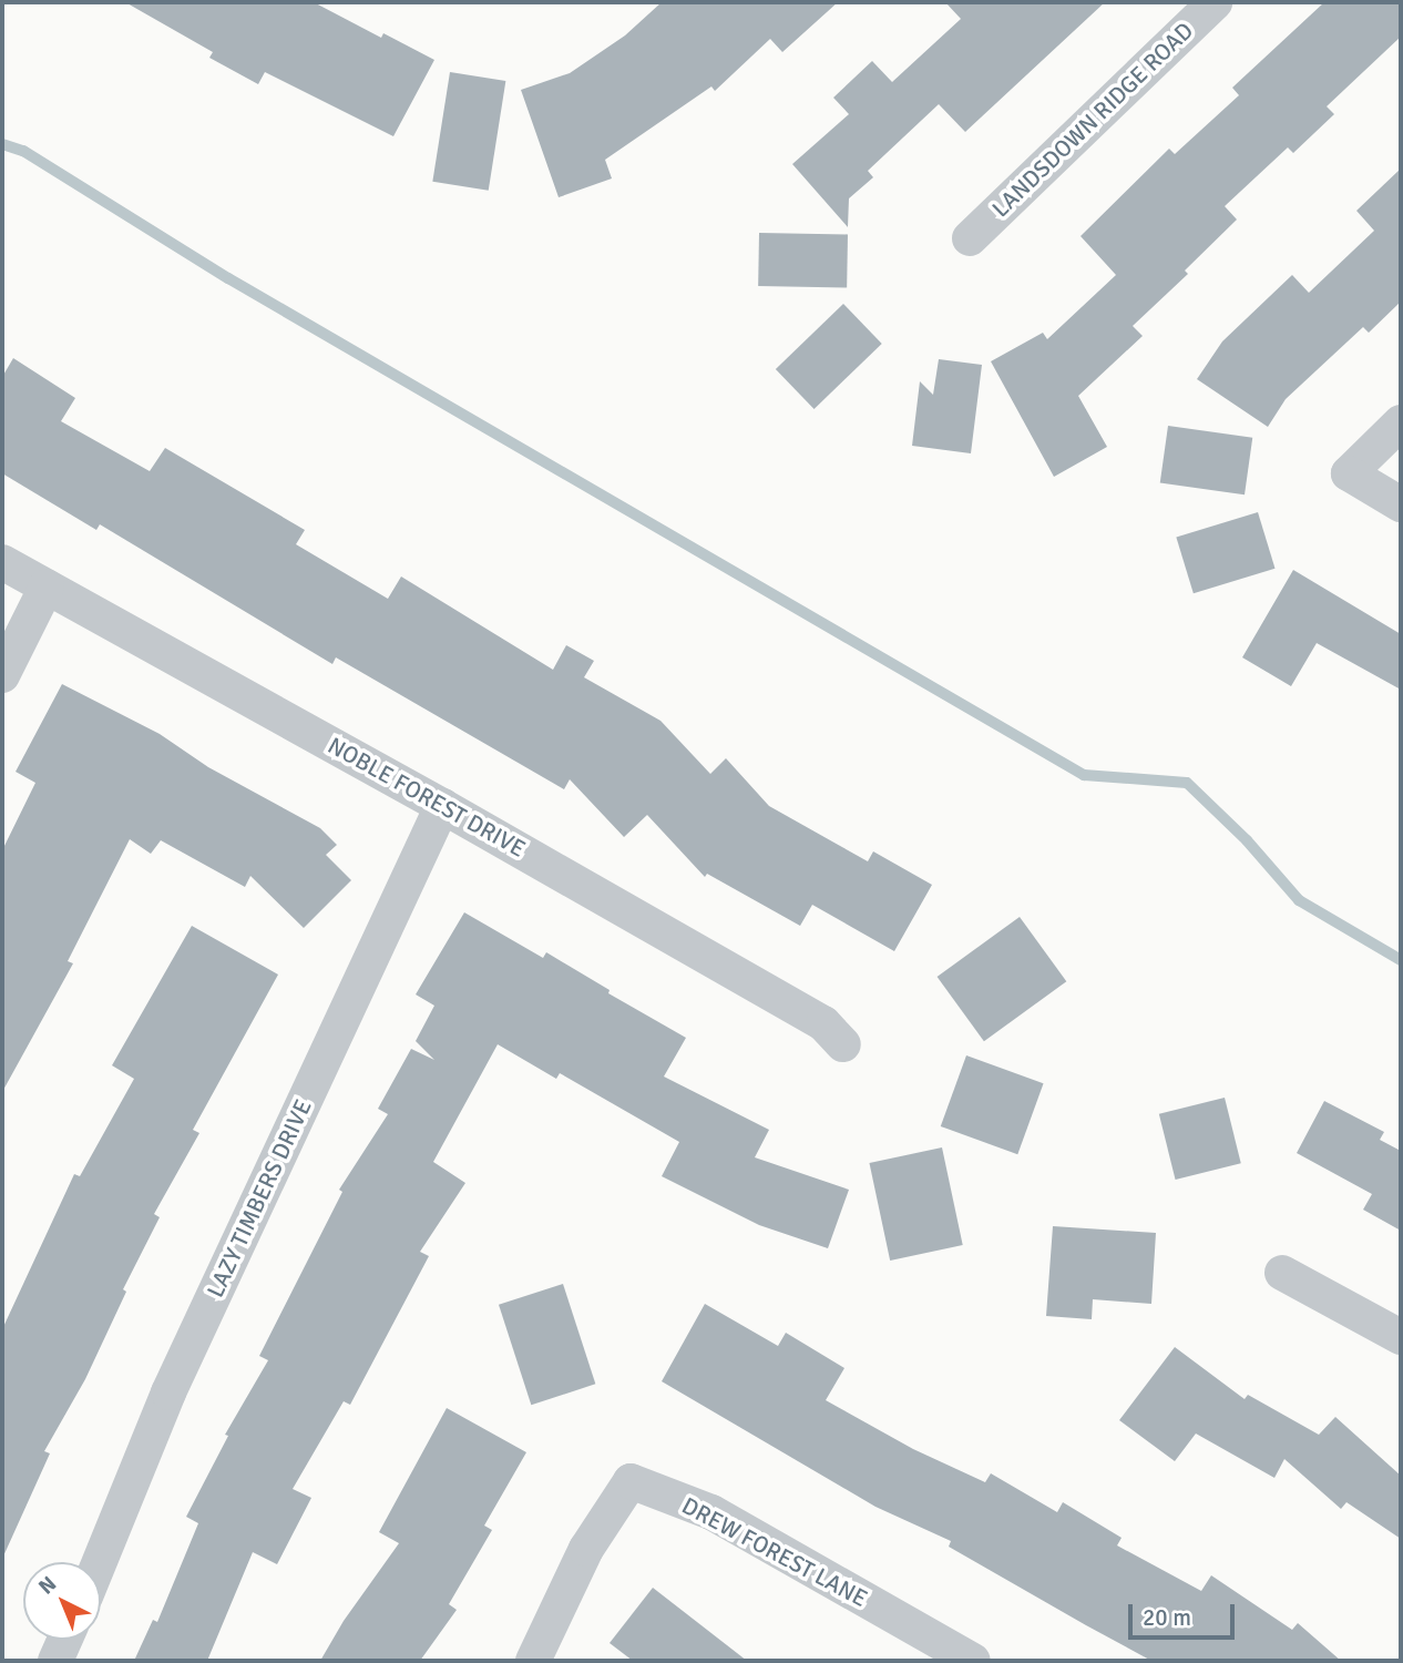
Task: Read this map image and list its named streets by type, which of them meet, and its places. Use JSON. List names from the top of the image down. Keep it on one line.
{"streets":{"street":["LANDSDOWN RIDGE ROAD","NOBLE FOREST DRIVE","LAZY TIMBERS DRIVE","DREW FOREST LANE"]},"crossings":[["NOBLE FOREST DRIVE","LAZY TIMBERS DRIVE"]],"scale_bar":"20 m","north":"top left"}
